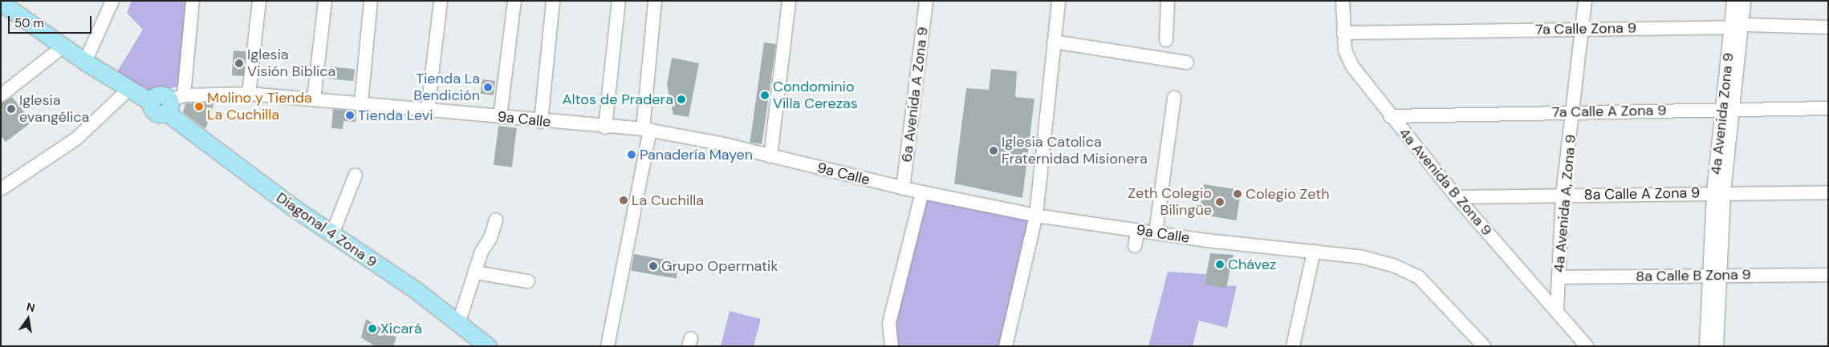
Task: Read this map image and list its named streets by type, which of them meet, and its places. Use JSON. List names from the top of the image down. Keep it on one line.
{"streets":{"main road":["Diagonal 4 Zona 9"],"street":["7a Calle Zona 9","6a Avenida A Zona 9","7a Calle A Zona 9","4a Avenida Zona 9","9a Calle","4a Avenida B Zona 9","8a Calle A Zona 9","4a Avenida A, Zona 9","8a Calle B Zona 9"]},"crossings":[["7a Calle Zona 9","4a Avenida Zona 9"],["7a Calle Zona 9","4a Avenida B Zona 9"],["7a Calle Zona 9","4a Avenida A, Zona 9"],["6a Avenida A Zona 9","9a Calle"],["7a Calle A Zona 9","4a Avenida Zona 9"],["7a Calle A Zona 9","4a Avenida B Zona 9"],["7a Calle A Zona 9","4a Avenida A, Zona 9"],["4a Avenida Zona 9","8a Calle A Zona 9"],["4a Avenida Zona 9","8a Calle B Zona 9"],["9a Calle","Diagonal 4 Zona 9"],["4a Avenida B Zona 9","8a Calle A Zona 9"],["4a Avenida B Zona 9","4a Avenida A, Zona 9"],["8a Calle A Zona 9","4a Avenida A, Zona 9"],["4a Avenida A, Zona 9","8a Calle B Zona 9"]],"places":["Iglesia Visión Biblica","Tienda La Bendición","Condominio Villa Cerezas","Altos de Pradera","Molino y Tienda La Cuchilla","Iglesia evangélica","Tienda Levi","Iglesia Catolica Fraternidad Misionera","Panadería Mayen","Colegio Zeth","La Cuchilla","Zeth Colegio Bilingüe","Chávez","Grupo Opermatik","Xicará"],"scale_bar":"50 m","north":"top"}
